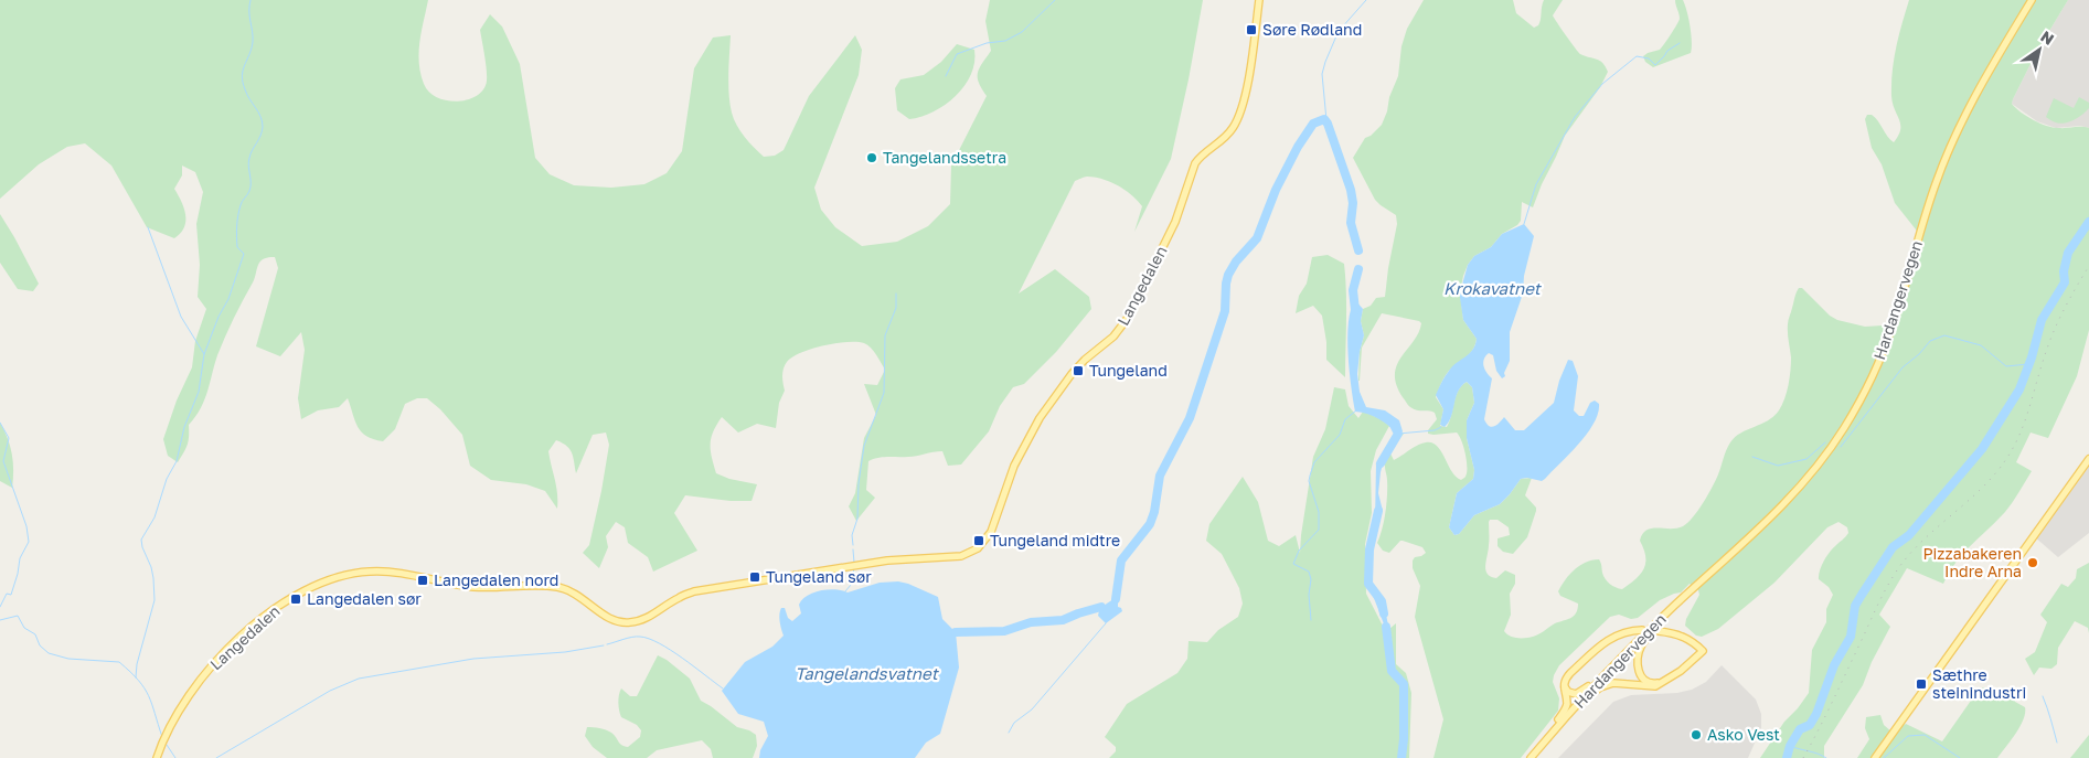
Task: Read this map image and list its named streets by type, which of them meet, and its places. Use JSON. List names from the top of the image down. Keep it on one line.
{"streets":{"main road":["Langedalen","Hardangervegen"]},"water":["Krokavatnet","Tangelandsvatnet"],"places":{"transit":["Søre Rødland","Tungeland","Tungeland midtre","Tungeland sør","Langedalen nord","Langedalen sør","Sæthre steinindustri"],"other":["Tangelandssetra","Pizzabakeren Indre Arna","Asko Vest"]},"north":"top right"}
